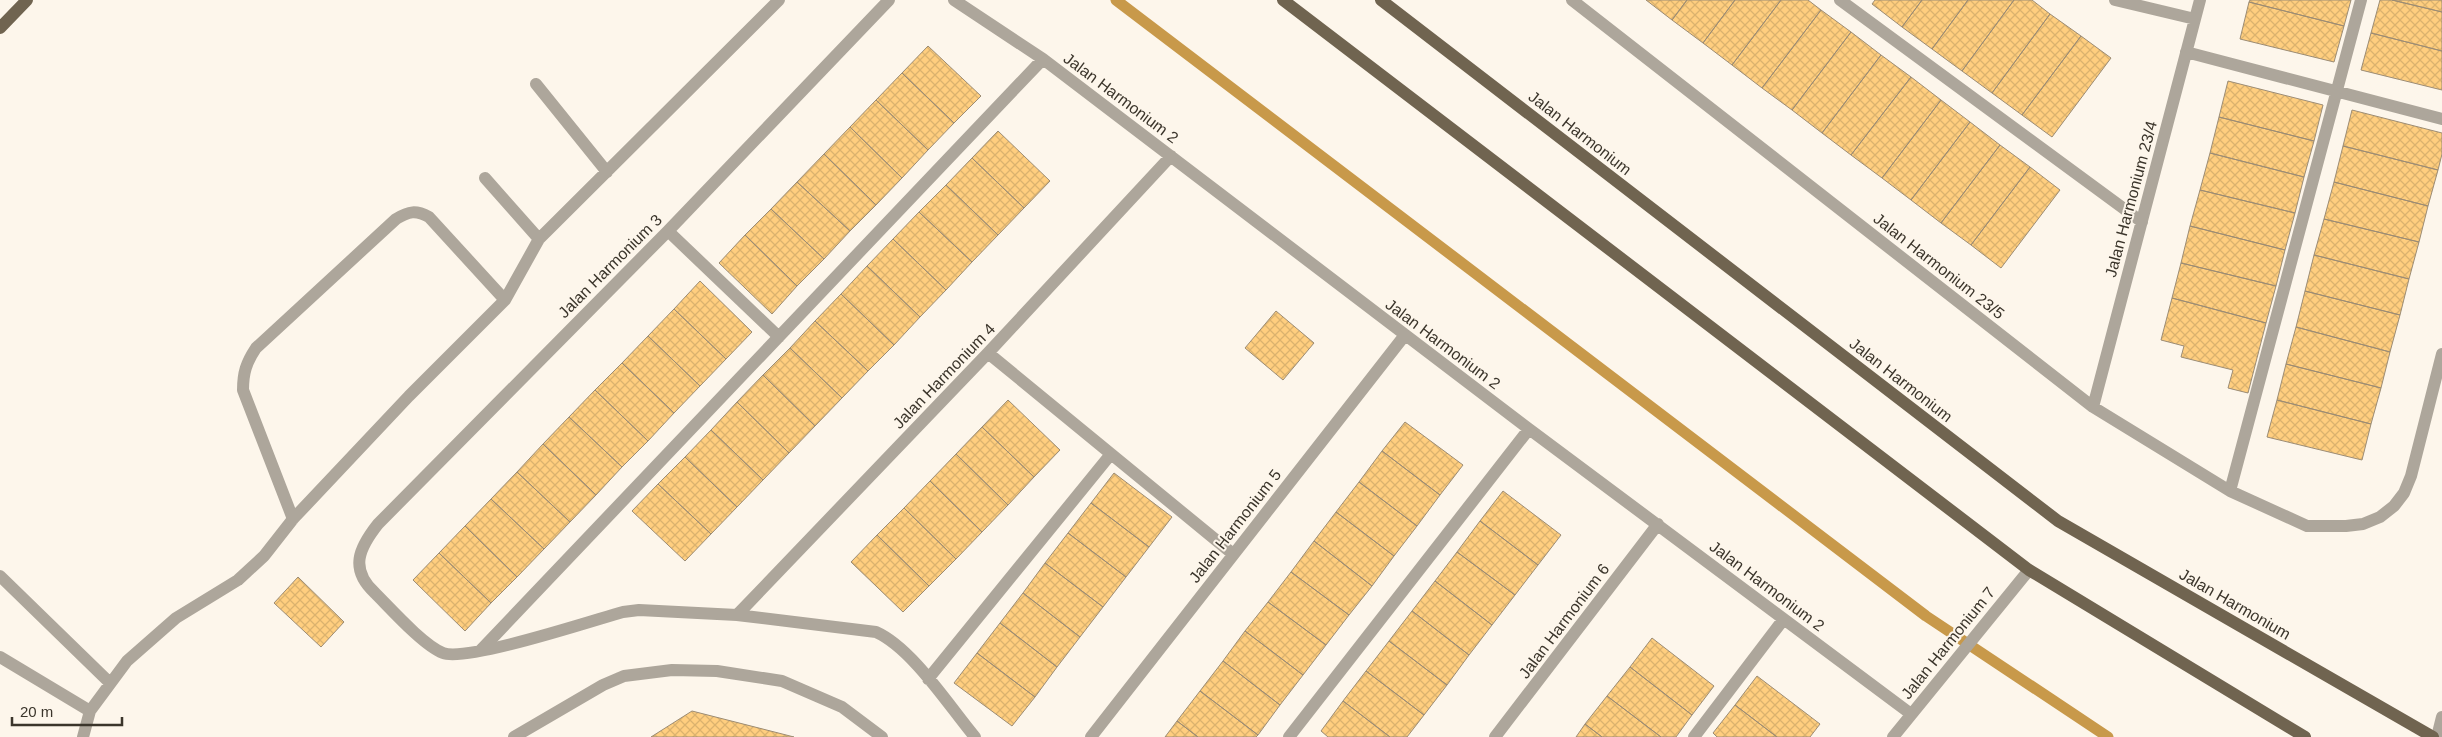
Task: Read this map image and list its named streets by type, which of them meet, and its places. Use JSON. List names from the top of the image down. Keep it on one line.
{"streets":{"main road":["Jalan Harmonium"],"street":["Jalan Harmonium 2","Jalan Harmonium 23/4","Jalan Harmonium 3","Jalan Harmonium 23/5","Jalan Harmonium 4","Jalan Harmonium 5","Jalan Harmonium 6","Jalan Harmonium 7"]},"crossings":[["Jalan Harmonium 2","Jalan Harmonium 4"],["Jalan Harmonium 2","Jalan Harmonium 5"],["Jalan Harmonium 2","Jalan Harmonium 6"],["Jalan Harmonium 2","Jalan Harmonium 7"],["Jalan Harmonium 23/4","Jalan Harmonium 23/5"]],"scale_bar":"20 m"}
